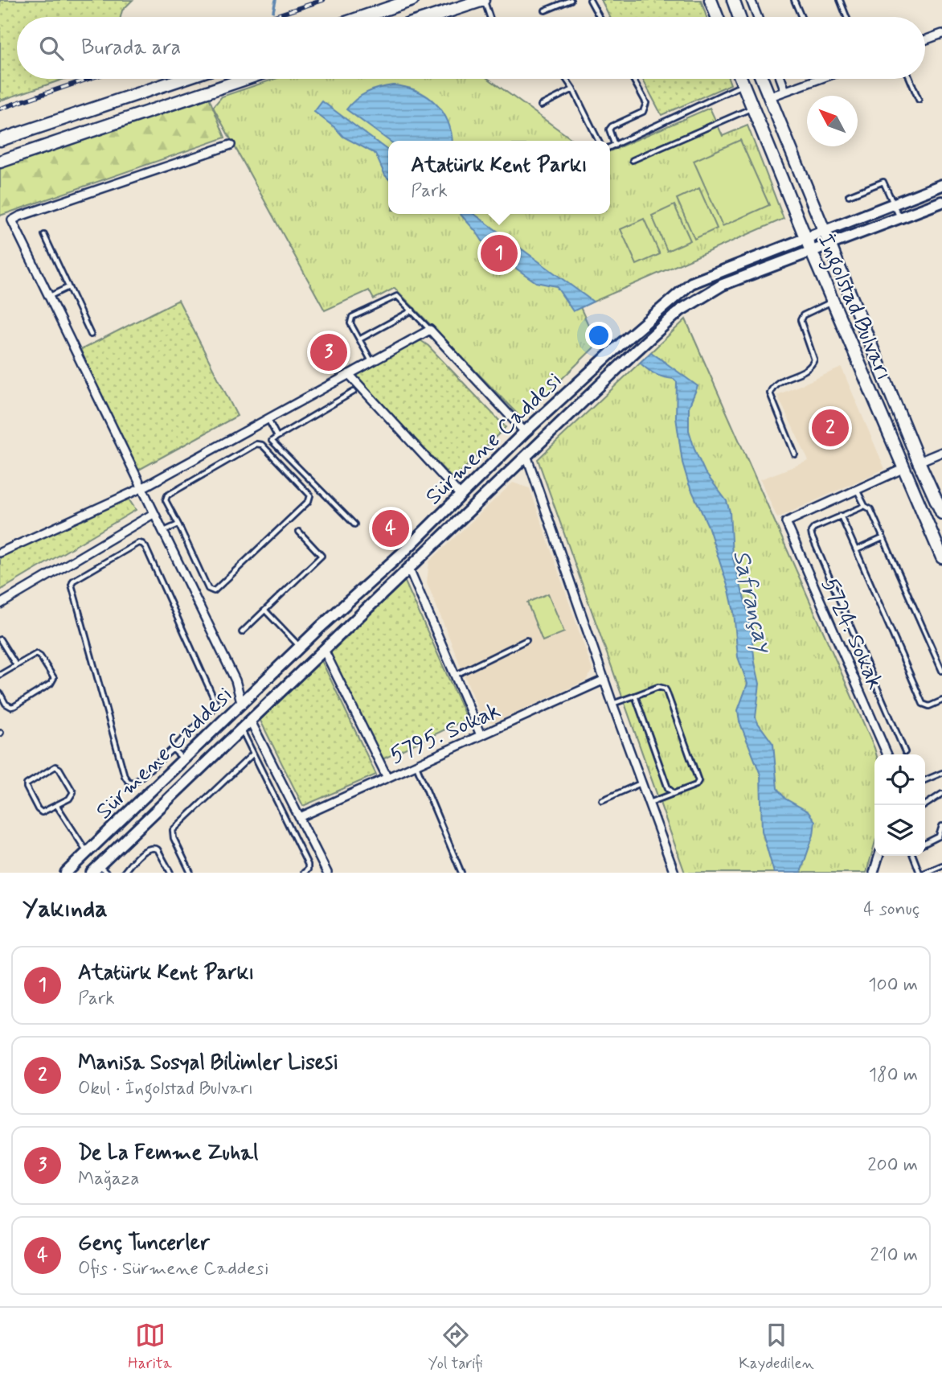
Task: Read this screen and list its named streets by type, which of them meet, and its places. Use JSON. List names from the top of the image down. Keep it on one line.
{"streets":{"main road":["İngolstad Bulvarı","Sürmene Caddesi"],"street":["5724. Sokak","5795. Sokak"]},"crossings":[["İngolstad Bulvarı","Sürmene Caddesi"]],"water":["Safrançay"],"north":"top left","page":{"search":"Burada ara","popup":["Atatürk Kent Parkı","Park"],"pins":["1","3","2","4"],"heading":["Yakında","4 sonuç"],"list":[{"mark":"1","name":"Atatürk Kent Parkı","note":"Park","value":"100 m"},{"mark":"2","name":"Manisa Sosyal Bilimler Lisesi","note":"Okul · İngolstad Bulvarı","value":"180 m"},{"mark":"3","name":"De La Femme Zuhal","note":"Mağaza","value":"200 m"},{"mark":"4","name":"Genç Tuncerler","note":"Ofis · Sürmene Caddesi","value":"210 m"}],"nav":["Harita","Yol tarifi","Kaydedilen"]}}
